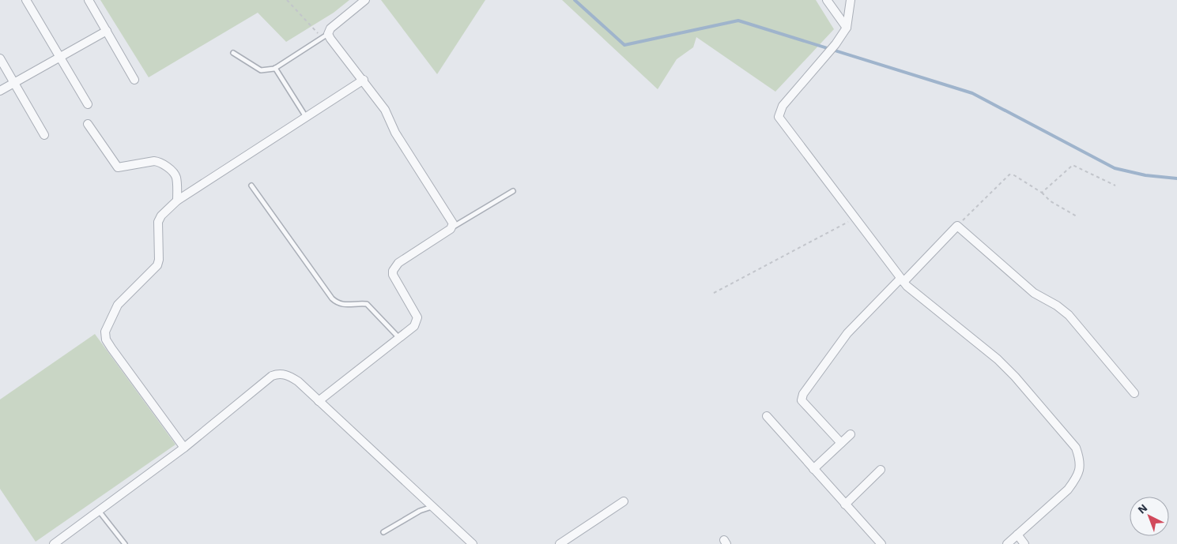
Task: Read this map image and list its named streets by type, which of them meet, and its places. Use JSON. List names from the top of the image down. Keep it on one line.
{"north":"top left"}
